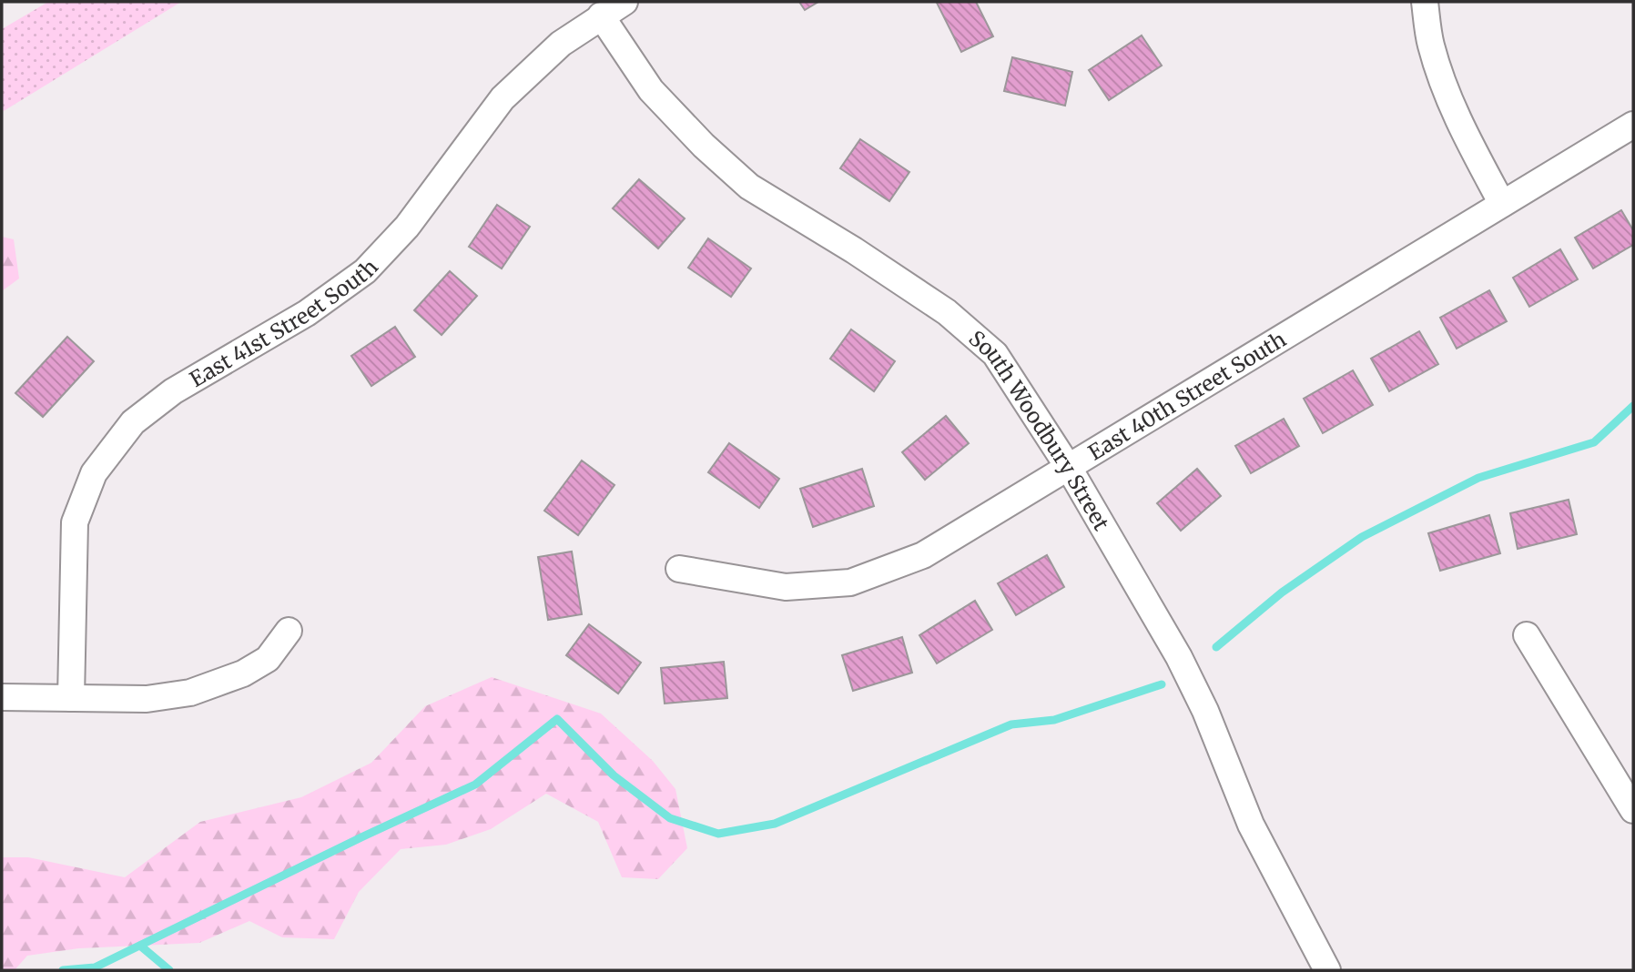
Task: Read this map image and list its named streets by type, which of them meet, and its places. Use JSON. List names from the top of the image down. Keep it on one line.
{"streets":{"street":["East 41st Street South","East 40th Street South","South Woodbury Street"]},"crossings":[["East 41st Street South","South Woodbury Street"],["East 40th Street South","South Woodbury Street"]]}
